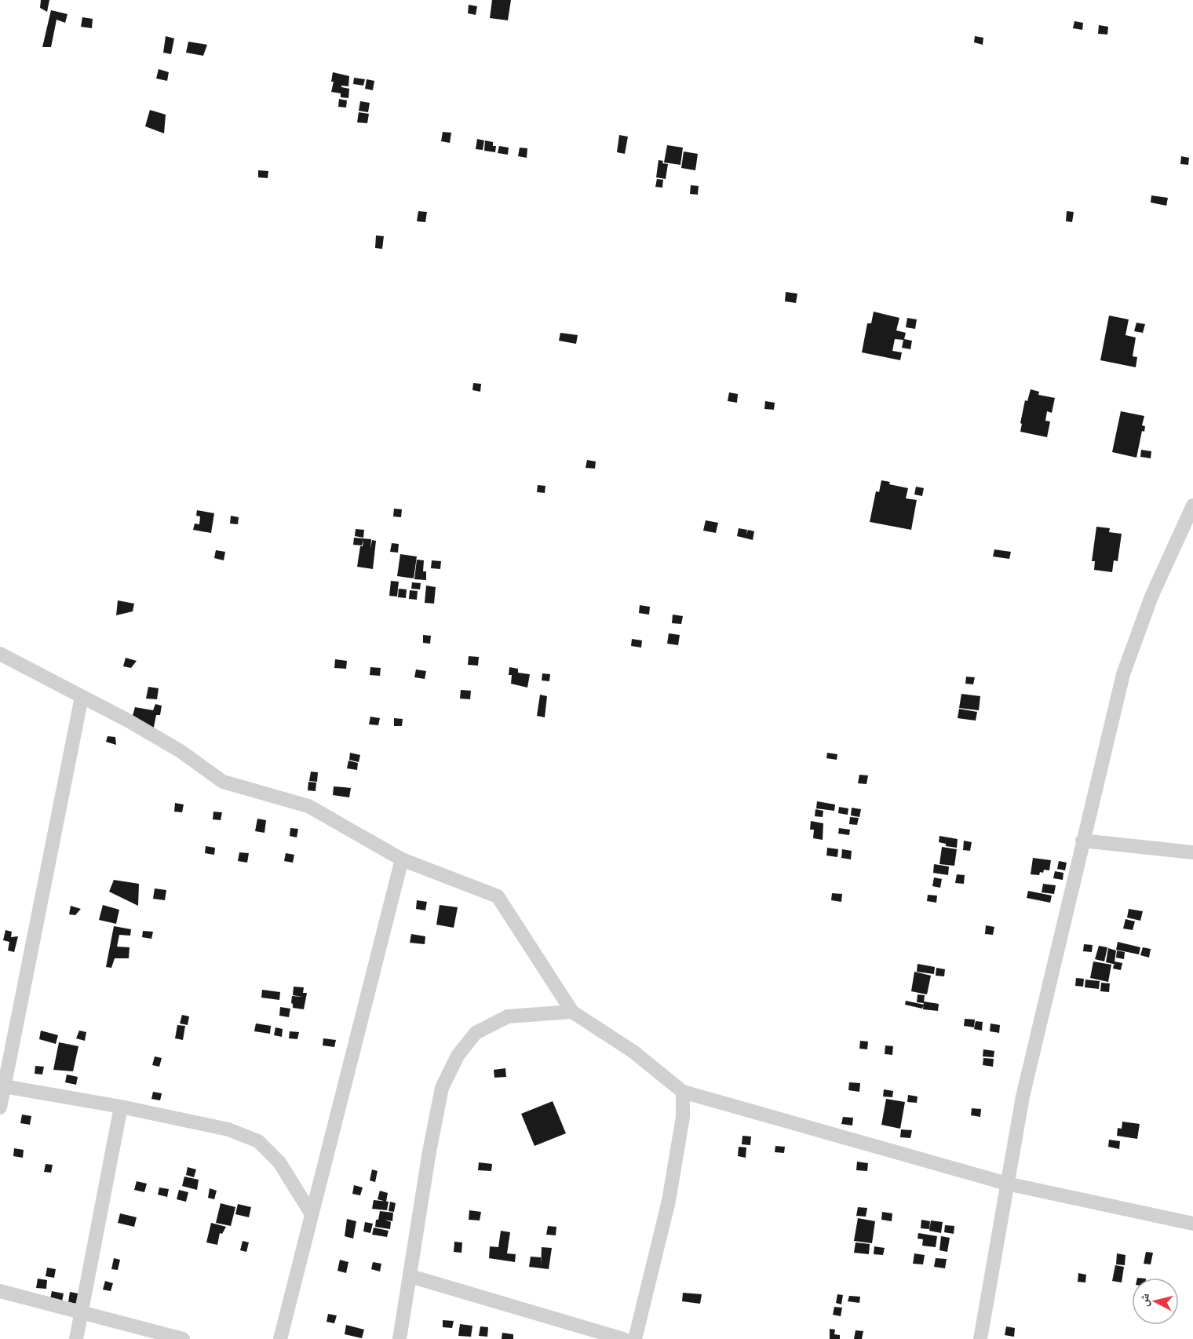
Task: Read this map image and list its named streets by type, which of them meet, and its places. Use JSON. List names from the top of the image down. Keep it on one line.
{"north":"left"}
